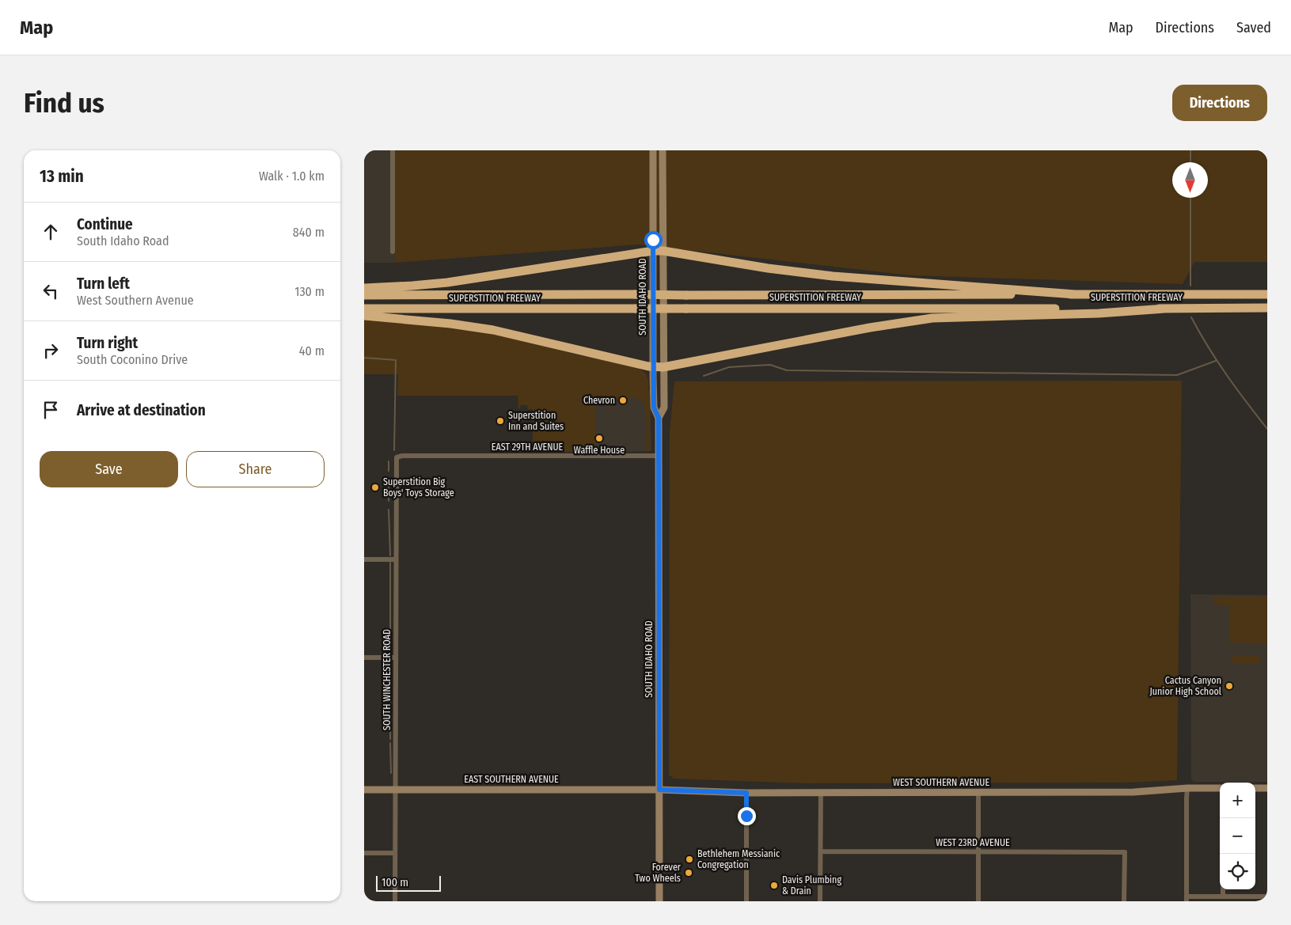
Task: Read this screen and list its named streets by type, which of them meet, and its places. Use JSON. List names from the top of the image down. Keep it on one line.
{"streets":{"highway":["SUPERSTITION FREEWAY"],"main road":["SOUTH IDAHO ROAD","EAST SOUTHERN AVENUE","WEST SOUTHERN AVENUE"],"street":["EAST 29TH AVENUE","SOUTH WINCHESTER ROAD","WEST 23RD AVENUE"]},"crossings":[["SOUTH IDAHO ROAD","EAST 29TH AVENUE"],["SOUTH IDAHO ROAD","EAST SOUTHERN AVENUE"],["SOUTH IDAHO ROAD","WEST SOUTHERN AVENUE"],["EAST 29TH AVENUE","SOUTH WINCHESTER ROAD"],["SOUTH WINCHESTER ROAD","EAST SOUTHERN AVENUE"],["EAST SOUTHERN AVENUE","WEST SOUTHERN AVENUE"]],"places":["Chevron","Superstition Inn and Suites","Waffle House","Superstition Big Boys' Toys Storage","Cactus Canyon Junior High School","Bethlehem Messianic Congregation","Forever Two Wheels","Davis Plumbing & Drain"],"scale_bar":"100 m","north":"bottom","page":{"header":"Map","nav":["Map","Directions","Saved"],"buttons":["Directions",["Save","Share"]],"title":"Find us","heading":["13 min","Walk · 1.0 km"],"list":[["Continue","South Idaho Road","840 m"],["Turn left","West Southern Avenue","130 m"],["Turn right","South Coconino Drive","40 m"],"Arrive at destination"],"map_buttons":["+","−"],"scale":"100 m"}}
